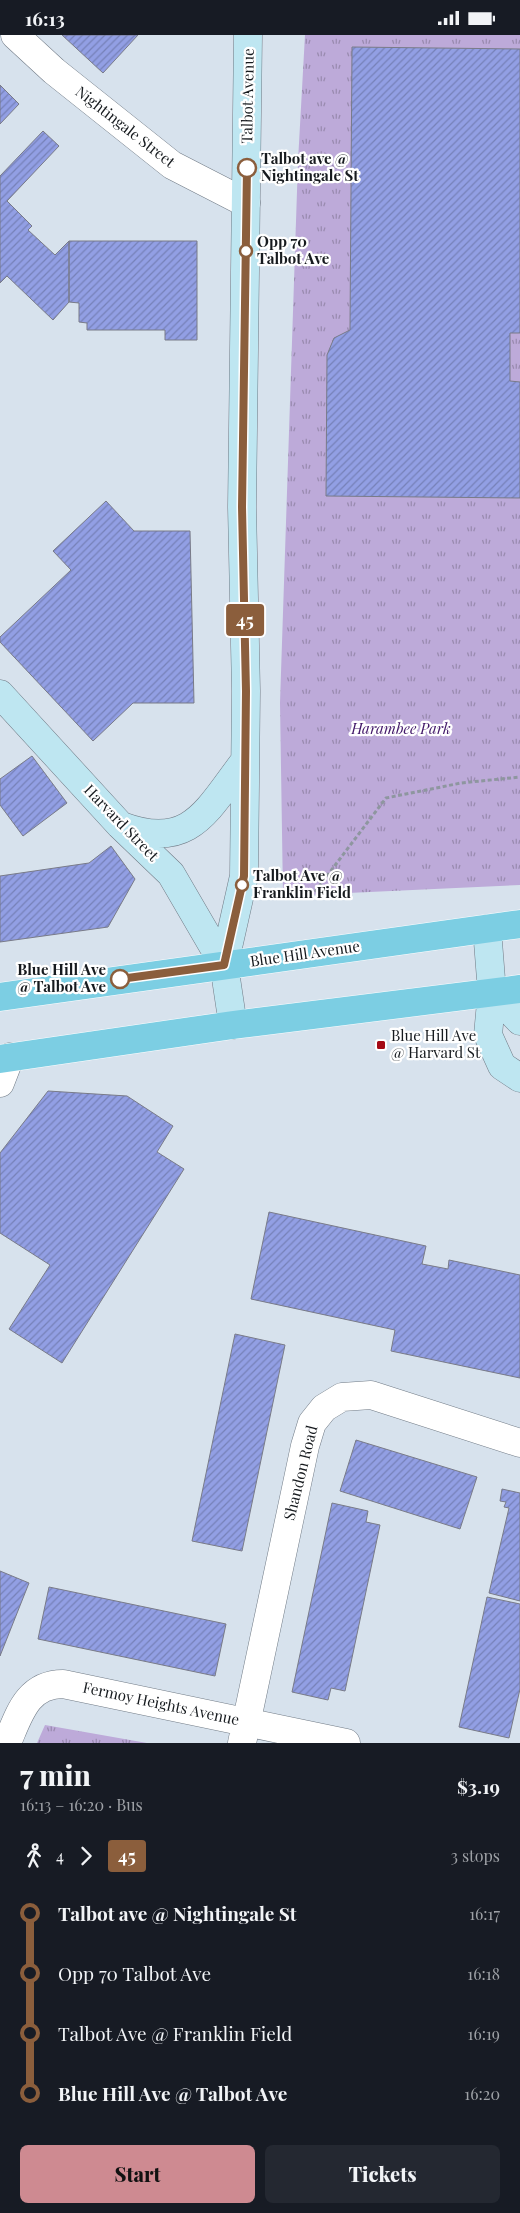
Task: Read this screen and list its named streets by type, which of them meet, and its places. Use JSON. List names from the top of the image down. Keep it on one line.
{"streets":{"main road":["Talbot Avenue","Harvard Street","Blue Hill Avenue"],"street":["Nightingale Street","Shandon Road","Fermoy Heights Avenue"]},"crossings":[["Talbot Avenue","Nightingale Street"],["Talbot Avenue","Harvard Street"],["Talbot Avenue","Blue Hill Avenue"],["Harvard Street","Blue Hill Avenue"],["Shandon Road","Fermoy Heights Avenue"]],"parks":["Harambee Park"],"places":{"other":["Talbot ave @ Nightingale St","Opp 70 Talbot Ave","Talbot Ave @ Franklin Field","Blue Hill Ave @ Talbot Ave"],"transit":["Blue Hill Ave @ Harvard St"]},"lines":["bus line 45"],"page":{"status":"16:13","on_map":"45","heading":["7 min","16:13 – 16:20 · Bus","$3.19"],"legs":["4","45","3 stops"],"list":[{"name":"Talbot ave @ Nightingale St","value":"16:17"},{"name":"Opp 70 Talbot Ave","value":"16:18"},{"name":"Talbot Ave @ Franklin Field","value":"16:19"},{"name":"Blue Hill Ave @ Talbot Ave","value":"16:20"}],"buttons":["Start","Tickets"]}}
